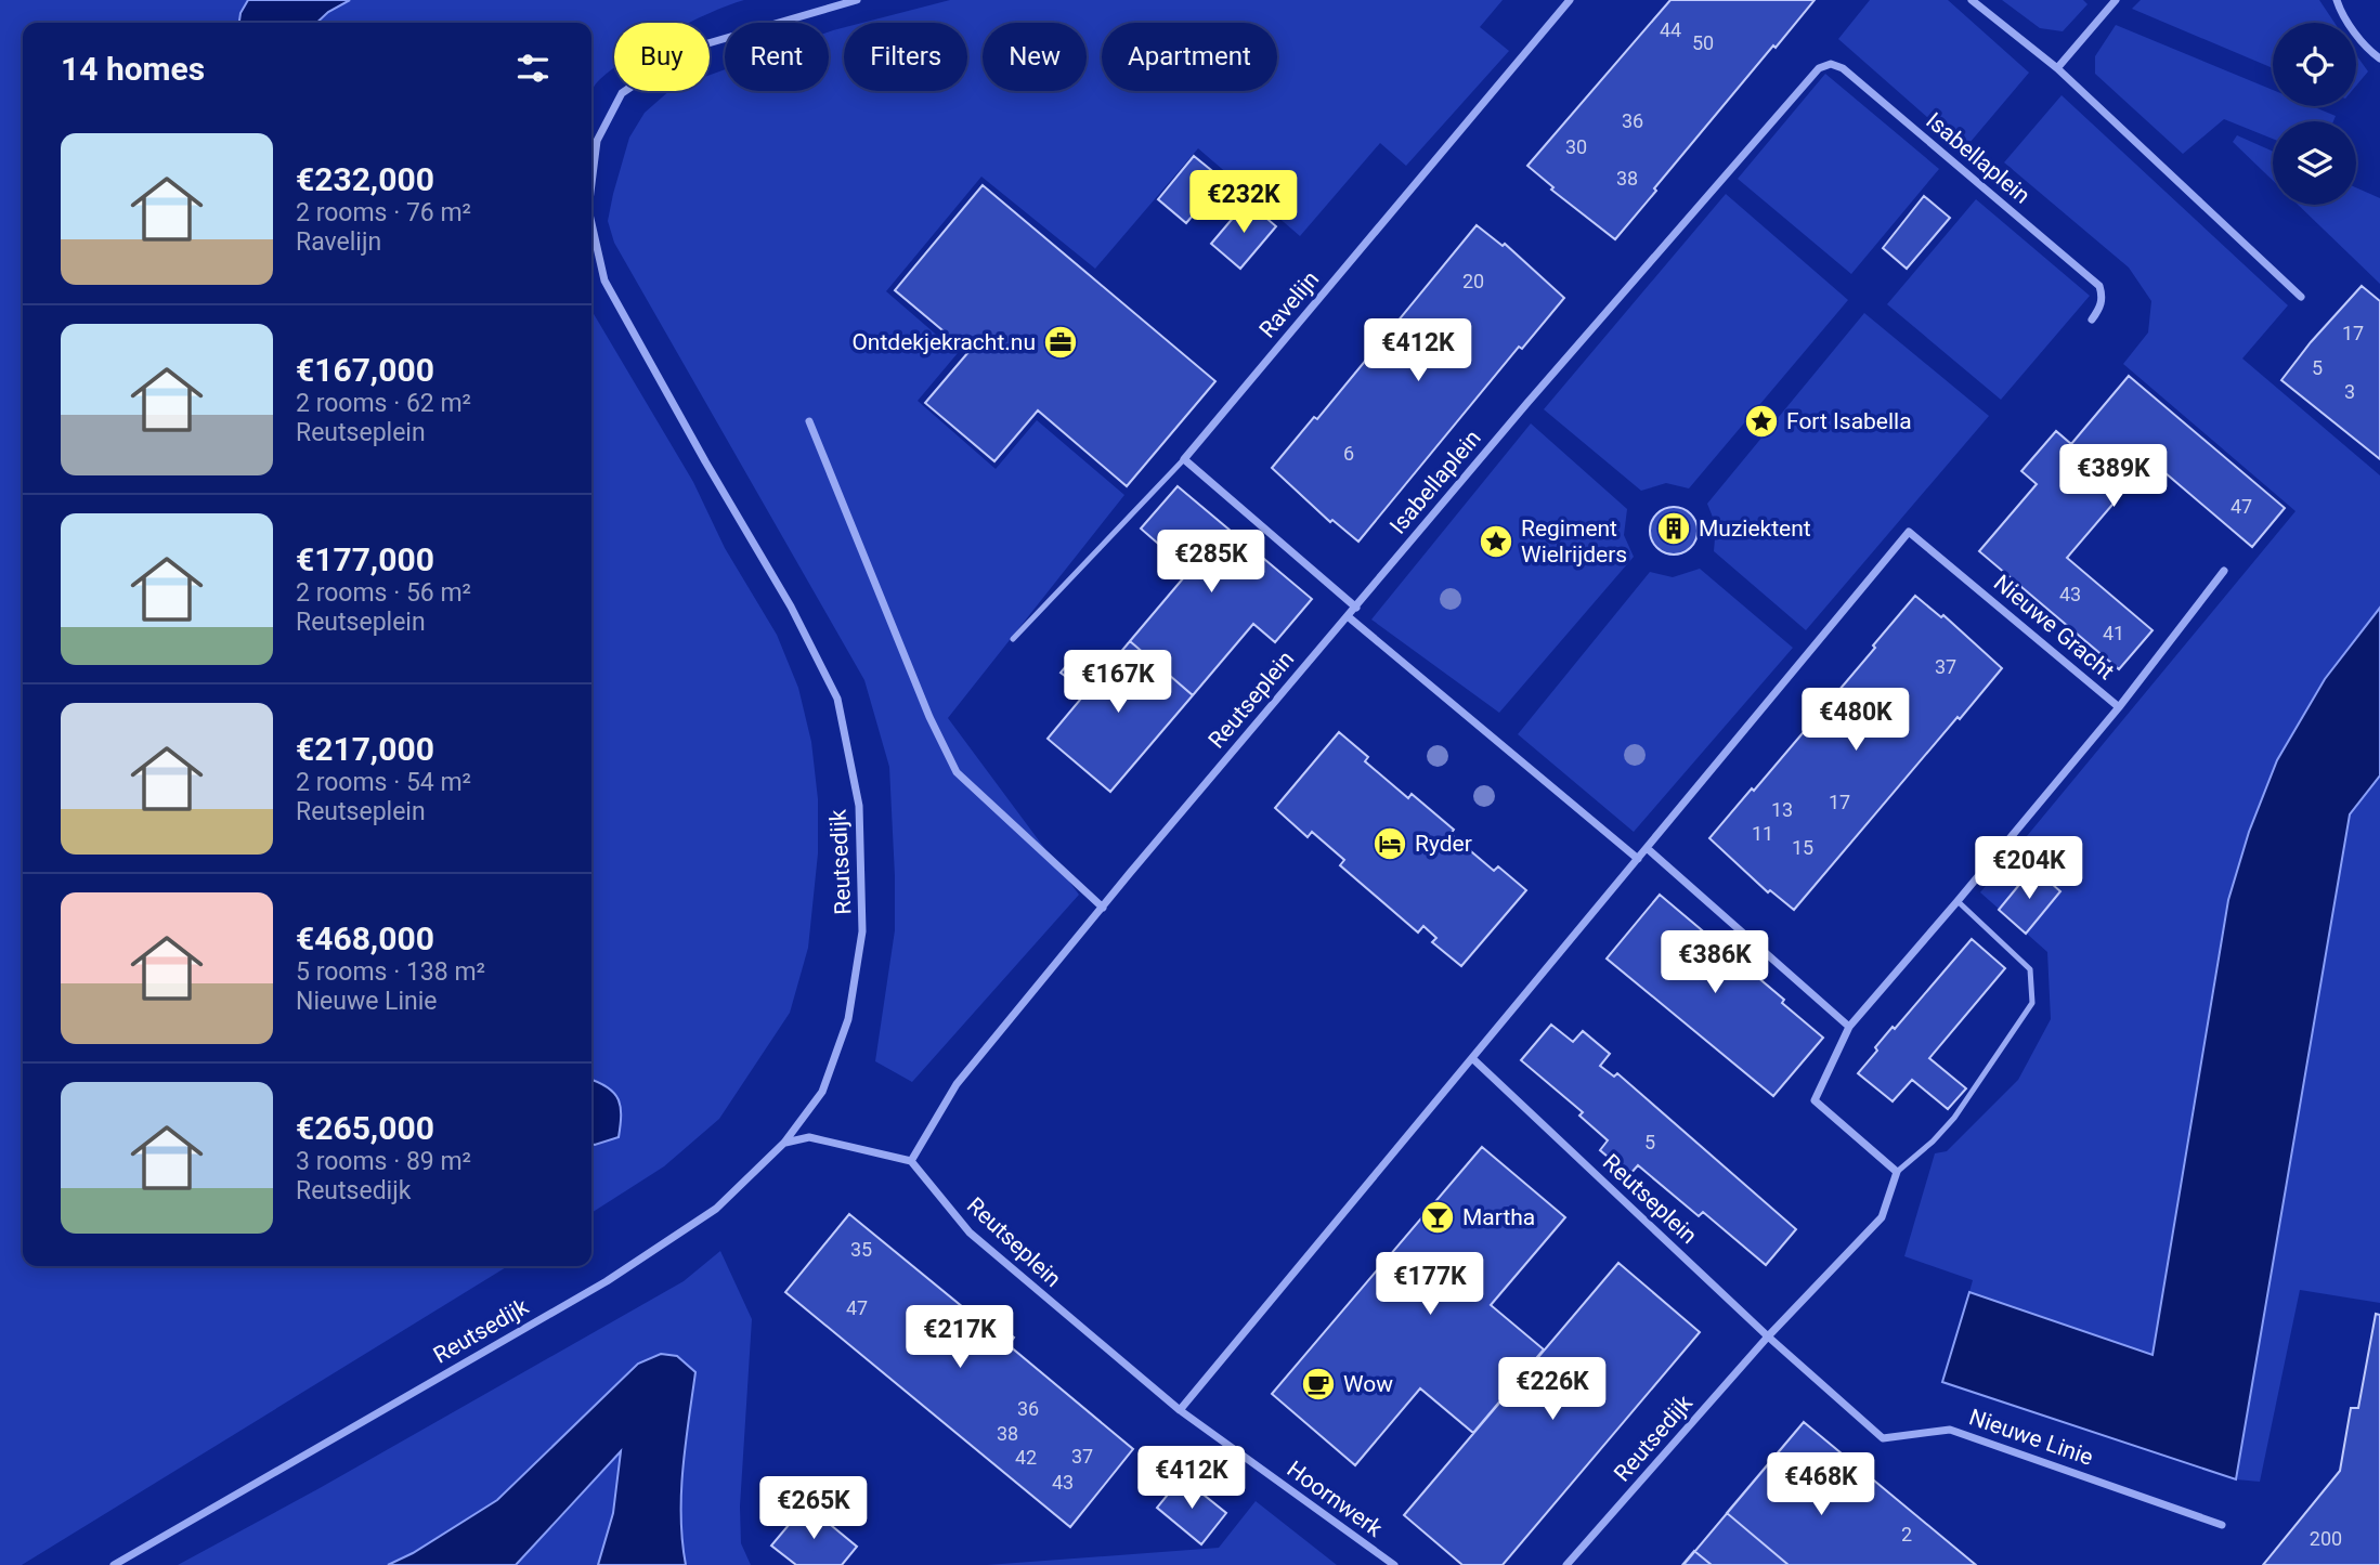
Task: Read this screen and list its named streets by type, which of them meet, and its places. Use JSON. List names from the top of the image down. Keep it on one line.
{"streets":{"street":["Isabellaplein","Ravelijn","Nieuwe Gracht","Reutseplein","Reutsedijk","Nieuwe Linie","Hoornwerk"]},"crossings":[["Isabellaplein","Reutseplein"],["Reutseplein","Reutsedijk"],["Reutseplein","Nieuwe Linie"],["Reutseplein","Hoornwerk"],["Reutsedijk","Nieuwe Linie"]],"places":{"office":["Ontdekjekracht.nu"],"place":["Fort Isabella","Regiment Wielrijders"],"building":["Muziektent"],"hotel":["Ryder"],"bar":["Martha"],"cafe":["Wow"]},"house_numbers":["44","50","36","30","38","20","17","5","3","6","47","43","41","37","17","13","11","15","5","35","47","36","38","37","42","43","2","200"],"page":{"chip":["Buy","Rent","Filters","New","Apartment"],"heading":"14 homes","list":[{"name":"€232,000","note":"2 rooms · 76 m² · Ravelijn"},{"name":"€167,000","note":"2 rooms · 62 m² · Reutseplein"},{"name":"€177,000","note":"2 rooms · 56 m² · Reutseplein"},{"name":"€217,000","note":"2 rooms · 54 m² · Reutseplein"},{"name":"€468,000","note":"5 rooms · 138 m² · Nieuwe Linie"},{"name":"€265,000","note":"3 rooms · 89 m² · Reutsedijk"}],"price":["€232K","€412K","€389K","€285K","€167K","€480K","€204K","€386K","€177K","€217K","€226K","€412K","€468K","€265K"]}}
